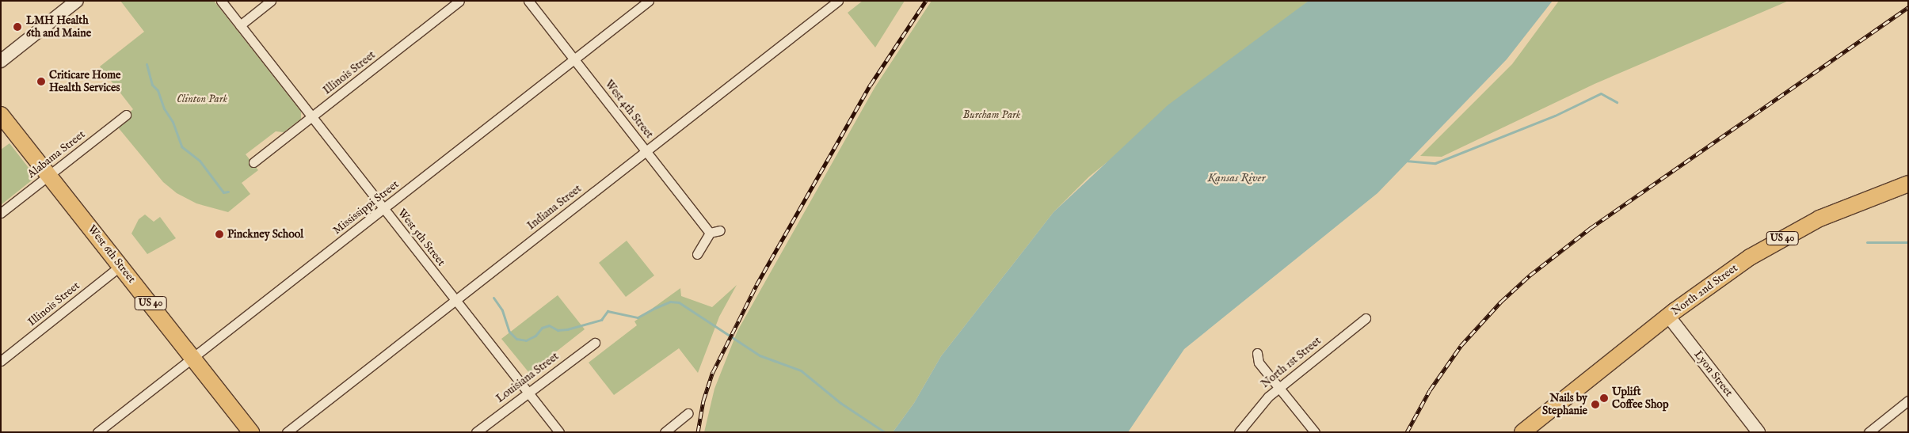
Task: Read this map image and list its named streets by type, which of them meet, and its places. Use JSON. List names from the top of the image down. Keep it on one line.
{"streets":{"highway":["US 40","West 6th Street","North 2nd Street"],"street":["Illinois Street","West 4th Street","Alabama Street","Mississippi Street","Indiana Street","West 5th Street","North 1st Street","Lyon Street","Louisiana Street"]},"crossings":[["Illinois Street","West 5th Street"],["Illinois Street","West 6th Street"],["West 4th Street","Mississippi Street"],["West 4th Street","Indiana Street"],["Alabama Street","West 6th Street"],["Mississippi Street","West 5th Street"],["Mississippi Street","West 6th Street"],["Indiana Street","West 5th Street"],["West 5th Street","Louisiana Street"],["North 2nd Street","Lyon Street"]],"water":["Kansas River"],"parks":["Clinton Park","Burcham Park"],"places":["LMH Health 6th and Maine","Criticare Home Health Services","Pinckney School","Uplift Coffee Shop","Nails by Stephanie"]}
